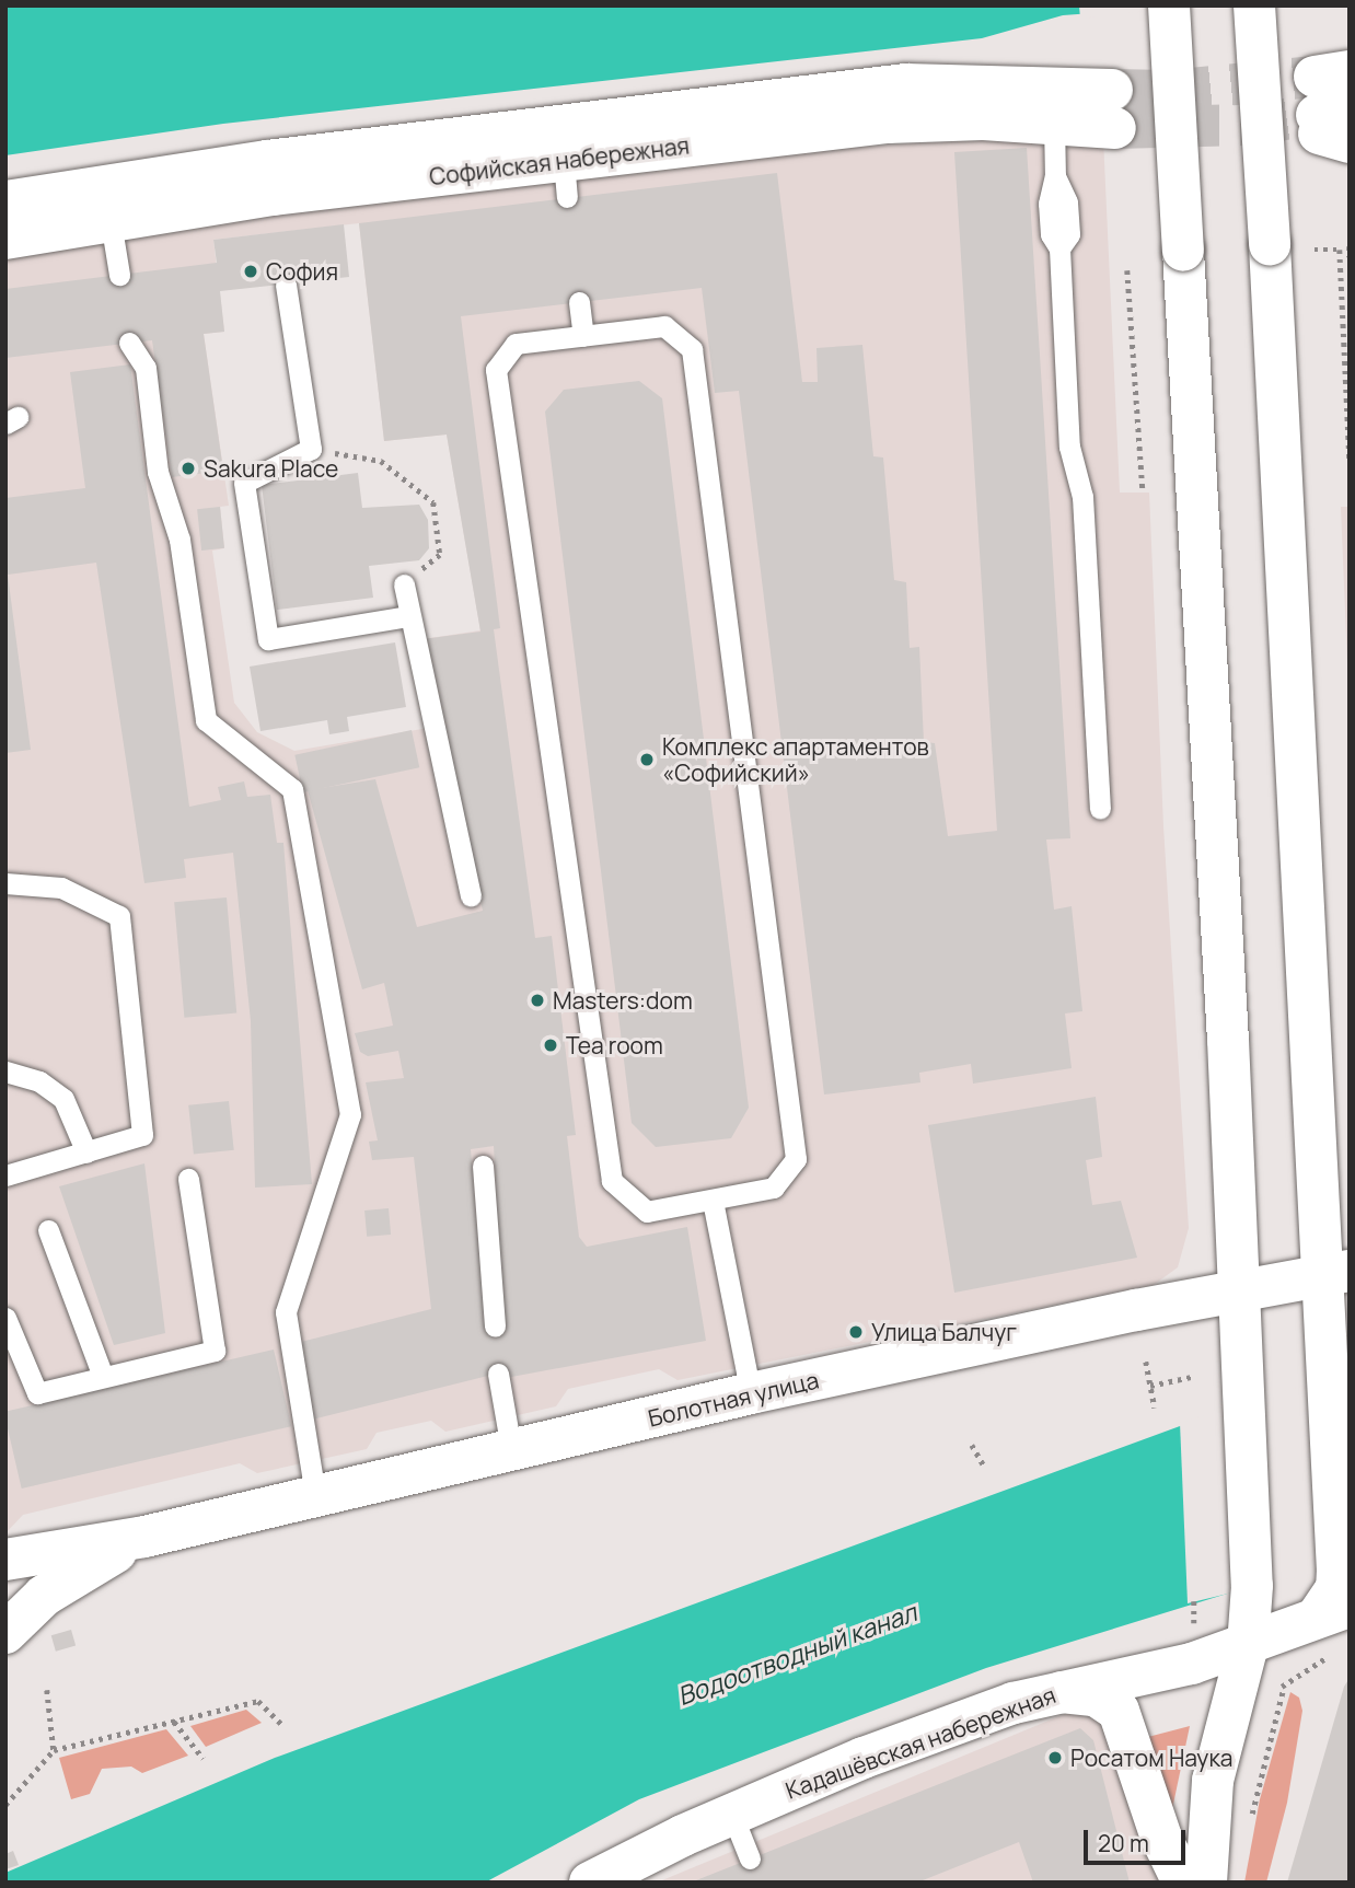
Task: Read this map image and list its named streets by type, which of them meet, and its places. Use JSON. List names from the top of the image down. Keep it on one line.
{"streets":{"street":["Софийская набережная","Болотная улица","Кадашёвская набережная"]},"water":["Водоотводный канал"],"places":["София","Sakura Place","Комплекс апартаментов «Софийский»","Masters:dom","Tea room","Улица Балчуг","Росатом Наука"],"scale_bar":"20 m"}
